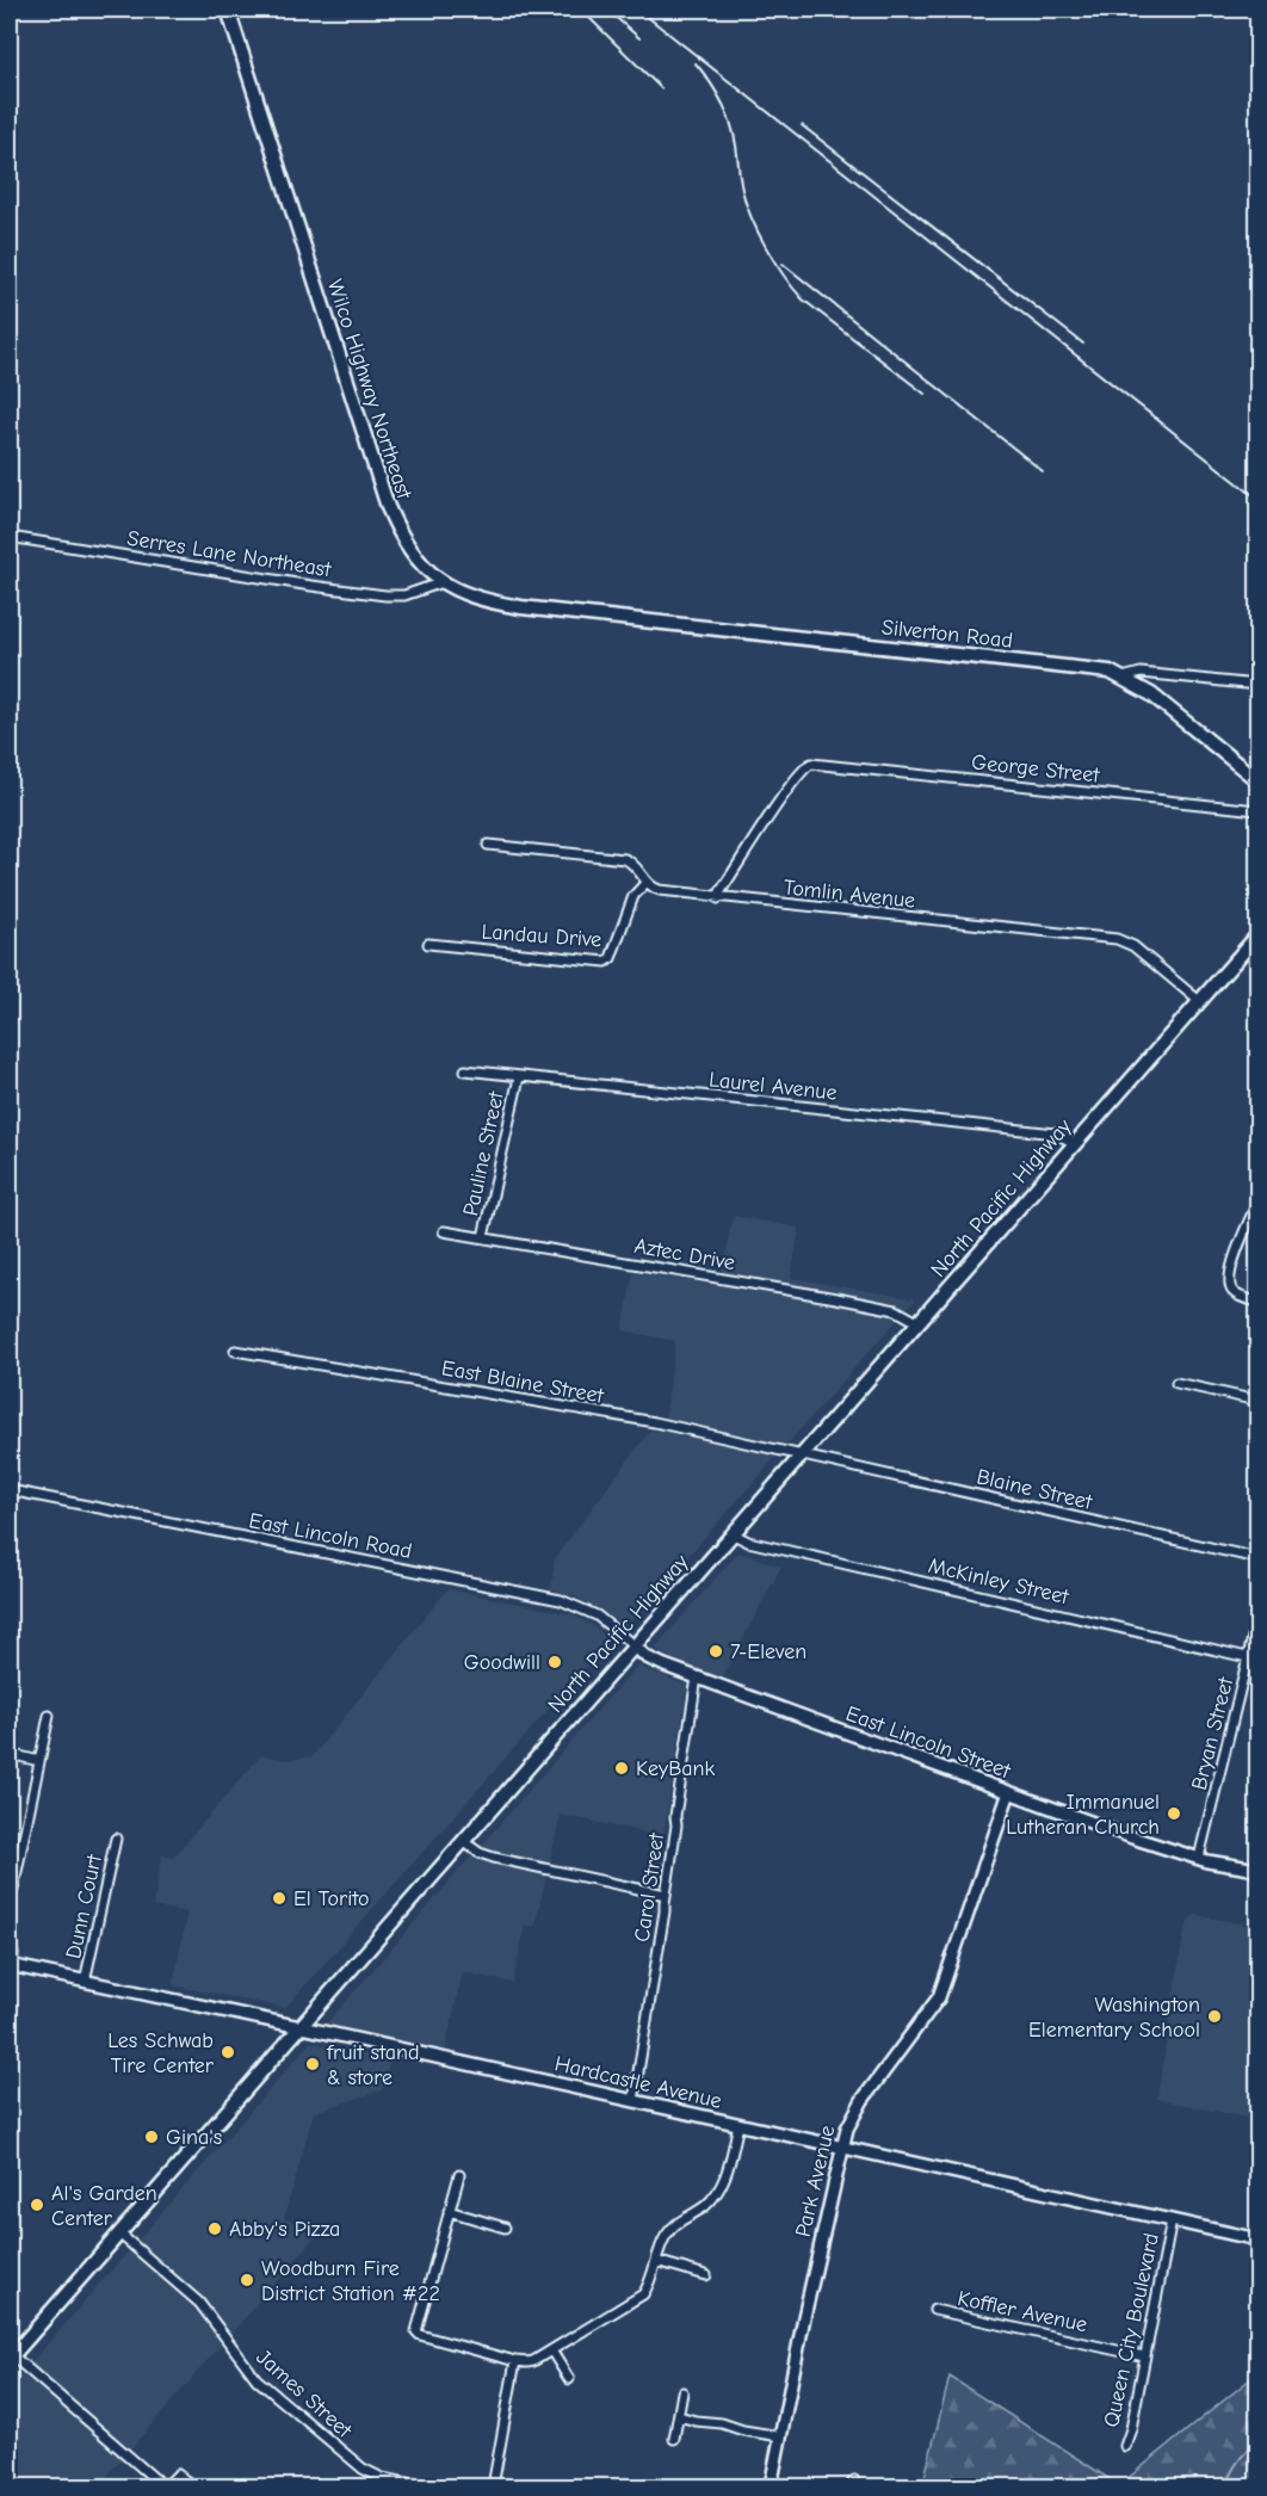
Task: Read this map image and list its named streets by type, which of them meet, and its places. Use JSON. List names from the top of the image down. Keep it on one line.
{"streets":{"main road":["Wilco Highway Northeast","Silverton Road","North Pacific Highway"],"street":["Serres Lane Northeast","George Street","Tomlin Avenue","Landau Drive","Laurel Avenue","Pauline Street","Aztec Drive","East Blaine Street","Blaine Street","East Lincoln Road","McKinley Street","Bryan Street","East Lincoln Street","Carol Street","Dunn Court","Hardcastle Avenue","Park Avenue","Koffler Avenue","Queen City Boulevard","James Street"]},"crossings":[["Wilco Highway Northeast","Serres Lane Northeast"],["Wilco Highway Northeast","Silverton Road"],["George Street","Tomlin Avenue"],["Tomlin Avenue","Landau Drive"],["Tomlin Avenue","North Pacific Highway"],["Laurel Avenue","Pauline Street"],["Laurel Avenue","North Pacific Highway"],["Pauline Street","Aztec Drive"],["North Pacific Highway","Aztec Drive"],["North Pacific Highway","East Blaine Street"],["North Pacific Highway","Blaine Street"],["North Pacific Highway","East Lincoln Road"],["North Pacific Highway","McKinley Street"],["North Pacific Highway","East Lincoln Street"],["North Pacific Highway","Hardcastle Avenue"],["North Pacific Highway","James Street"],["East Blaine Street","Blaine Street"],["East Lincoln Road","East Lincoln Street"],["McKinley Street","Bryan Street"],["Bryan Street","East Lincoln Street"],["East Lincoln Street","Carol Street"],["East Lincoln Street","Park Avenue"],["Carol Street","Hardcastle Avenue"],["Dunn Court","Hardcastle Avenue"],["Hardcastle Avenue","Park Avenue"],["Hardcastle Avenue","Queen City Boulevard"],["Koffler Avenue","Queen City Boulevard"]],"places":["7-Eleven","Goodwill","KeyBank","Immanuel Lutheran Church","El Torito","Washington Elementary School","Les Schwab Tire Center","fruit stand & store","Gina's","Al's Garden Center","Abby's Pizza","Woodburn Fire District Station #22"]}
